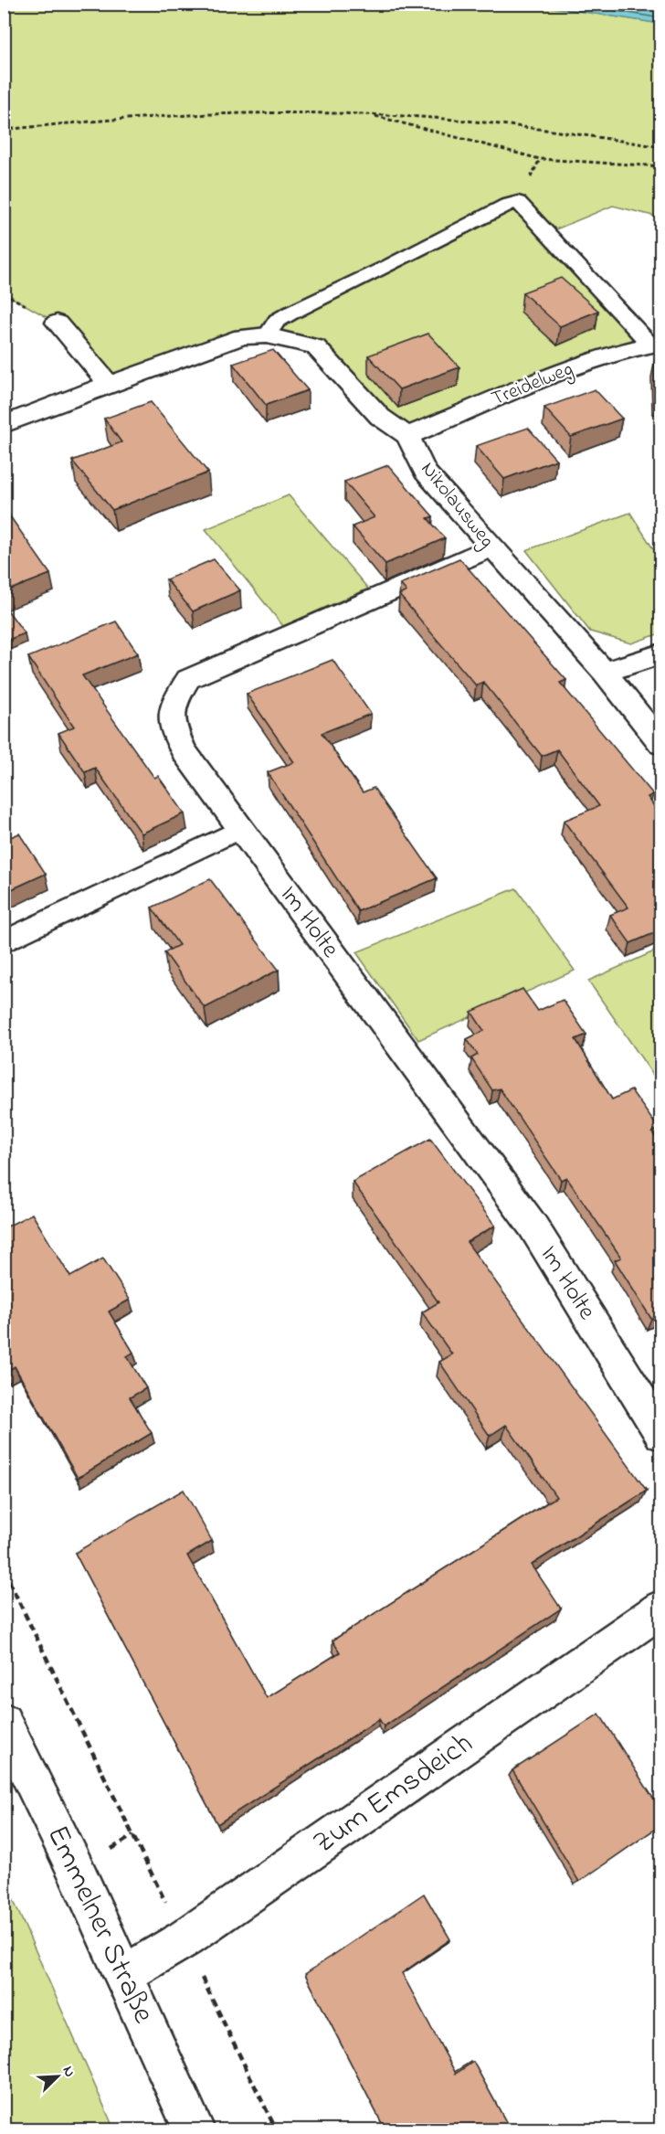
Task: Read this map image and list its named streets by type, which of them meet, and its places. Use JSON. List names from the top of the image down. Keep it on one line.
{"streets":{"street":["Treidelweg","Nikolausweg","Im Holte","Zum Emsdeich","Emmelner Straße"]},"crossings":[["Treidelweg","Nikolausweg"],["Nikolausweg","Im Holte"],["Zum Emsdeich","Emmelner Straße"]],"north":"top right"}
